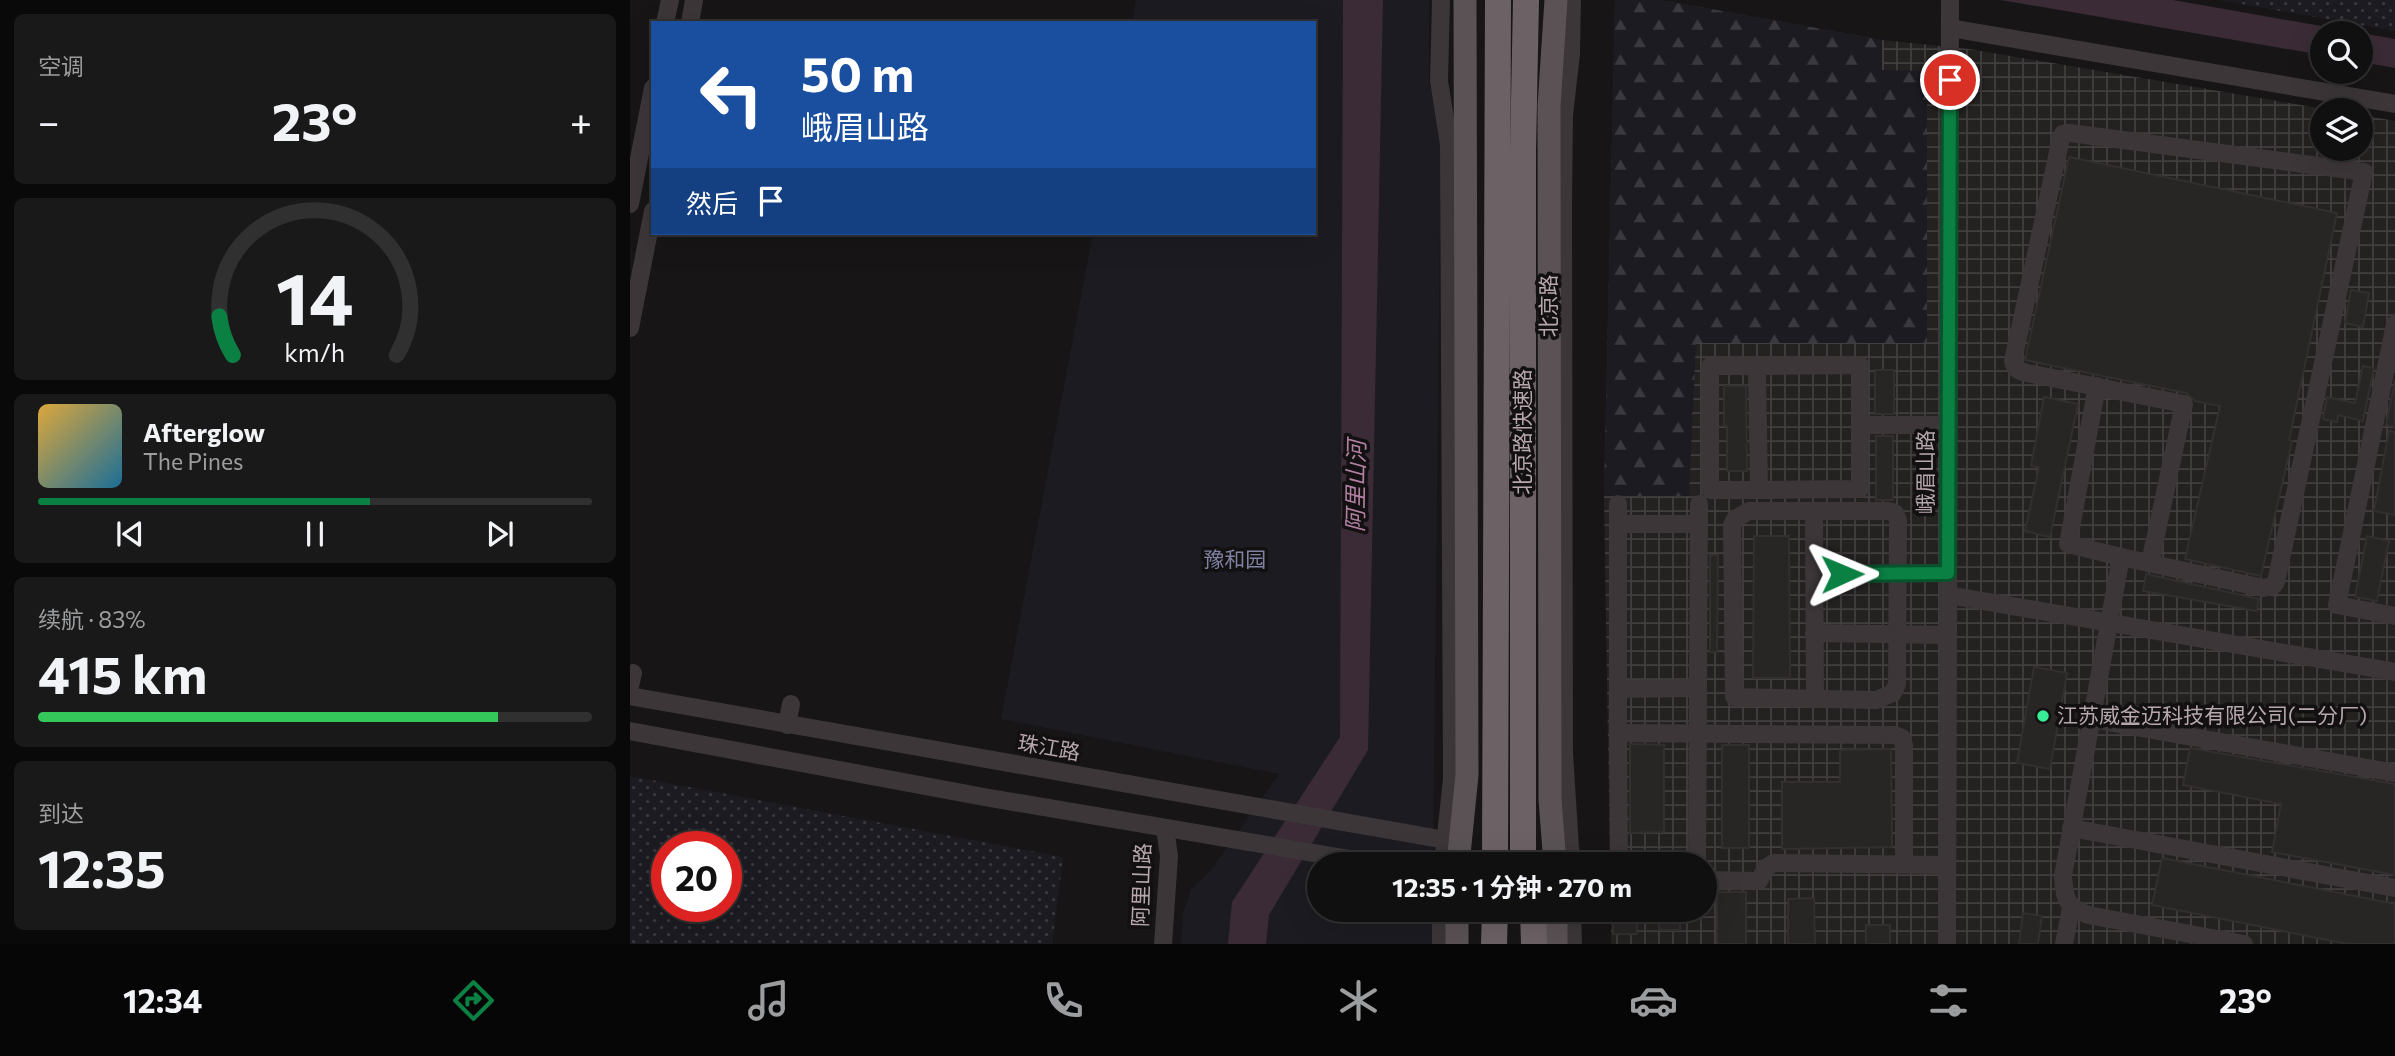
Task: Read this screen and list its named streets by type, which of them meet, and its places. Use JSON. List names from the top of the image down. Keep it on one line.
{"streets":{"highway":["北京路快速路"],"main road":["北京路"],"street":["峨眉山路","珠江路","阿里山路"]},"water":["阿里山河"],"parks":["豫和园"],"places":["江苏威金迈科技有限公司(二分厂)"],"page":{"tile":["空调",["续航 · 83%","415 km"],["到达","12:35"]],"turn":["50 m","峨眉山路"],"heat":["−","23°","+"],"then":"然后","song":["Afterglow","The Pines"],"limit":"20","trip":"12:35 · 1 分钟 · 270 m","tabs":["12:34","23°"],"gauge":["14","km/h"]}}
